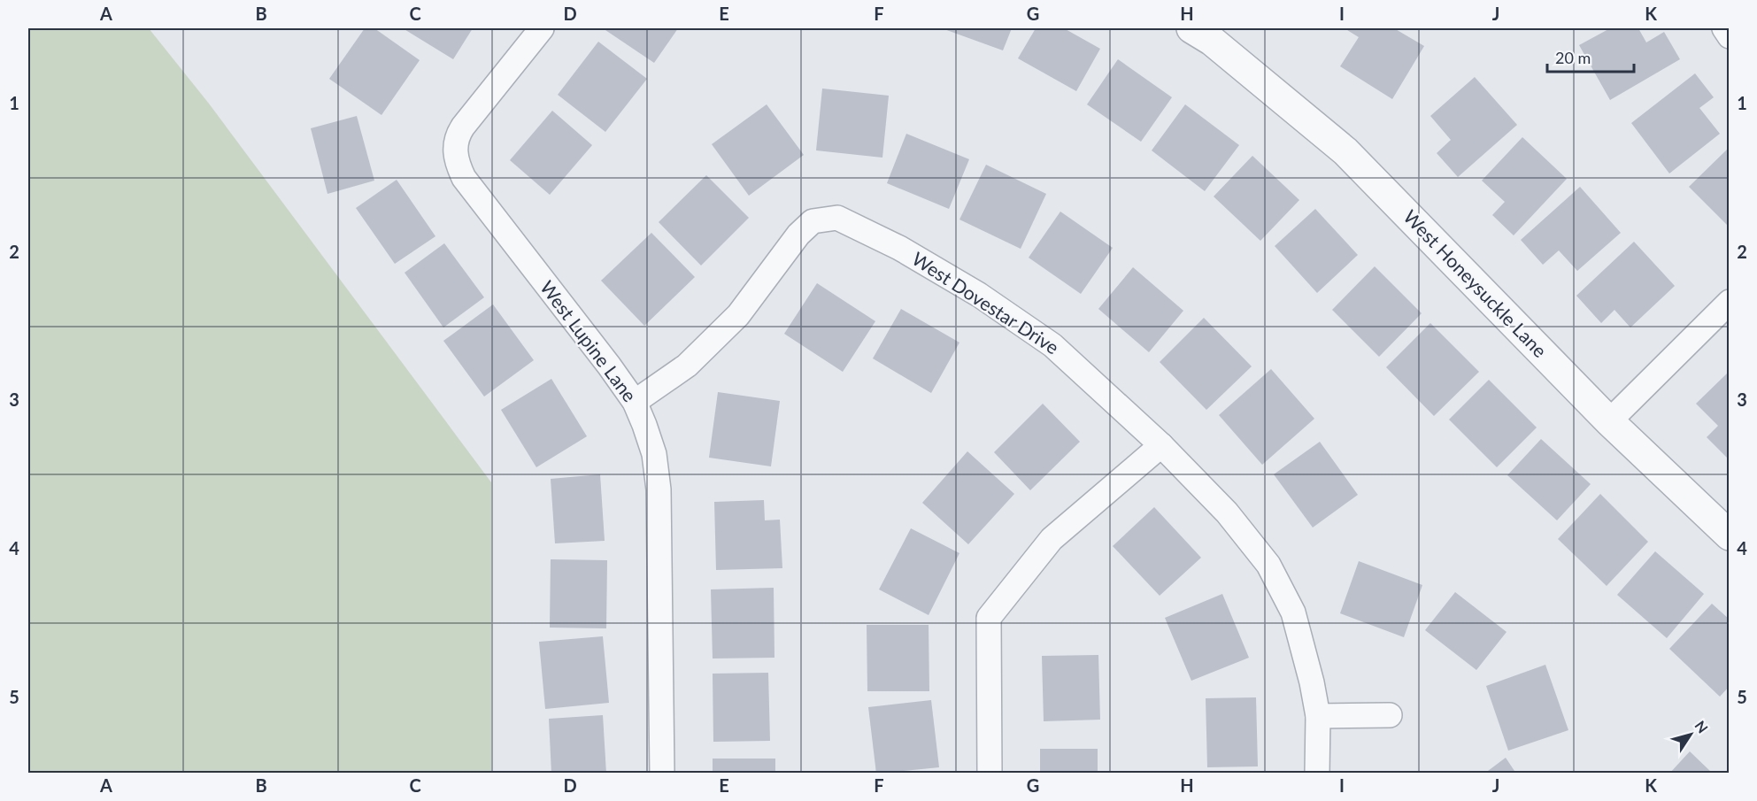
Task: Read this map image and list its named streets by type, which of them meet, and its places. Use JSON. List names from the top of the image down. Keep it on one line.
{"streets":{"street":["West Honeysuckle Lane","West Dovestar Drive","West Lupine Lane"]},"crossings":[["West Dovestar Drive","West Lupine Lane"]],"scale_bar":"20 m","north":"top right","grid":{"columns":["A","B","C","D","E","F","G","H","I","J","K"],"rows":["1","2","3","4","5"]}}
